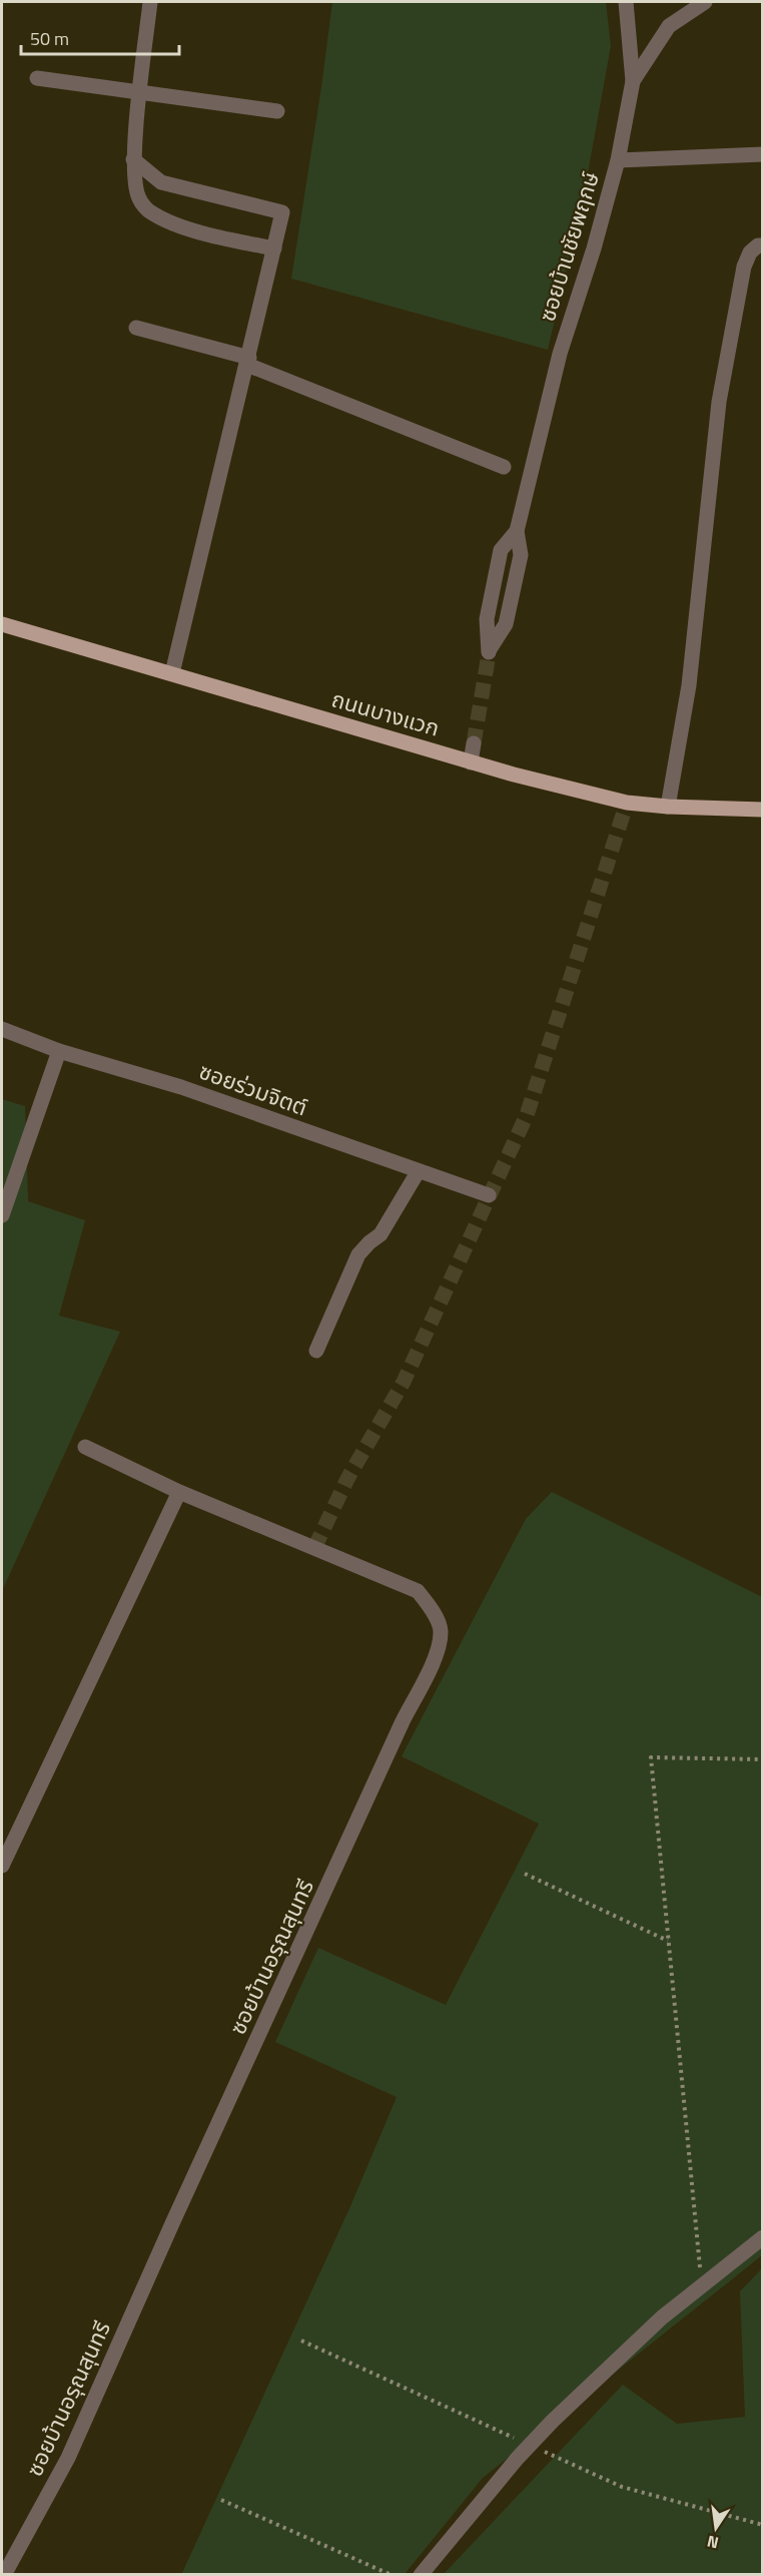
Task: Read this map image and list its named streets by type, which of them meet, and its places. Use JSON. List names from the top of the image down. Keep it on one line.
{"streets":{"main road":["ถนนบางแวก"],"street":["ซอยบ้านชัยพฤกษ์","ซอยร่วมจิตต์","ซอยบ้านอรุณสุนทรี"]},"scale_bar":"50 m","north":"bottom"}
